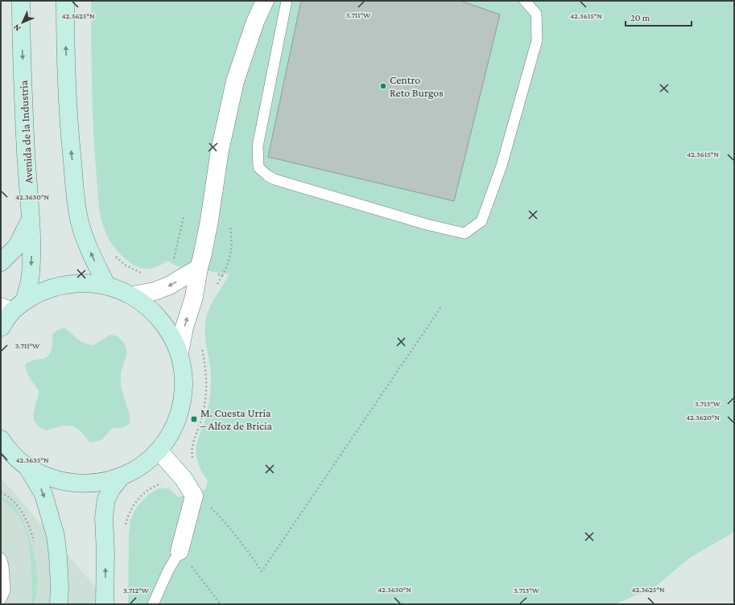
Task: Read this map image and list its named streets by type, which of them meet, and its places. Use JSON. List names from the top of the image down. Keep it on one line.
{"streets":{"main road":["Avenida de la Industria"]},"places":{"other":["Centro Reto Burgos"],"transit":["M. Cuesta Urria – Alfoz de Bricia"]},"scale_bar":"20 m","north":"bottom left","coordinates":["3.711°W","42.3625°N","42.3615°N","42.3630°N","3.713°W","42.3620°N","42.3635°N","3.712°W"]}
